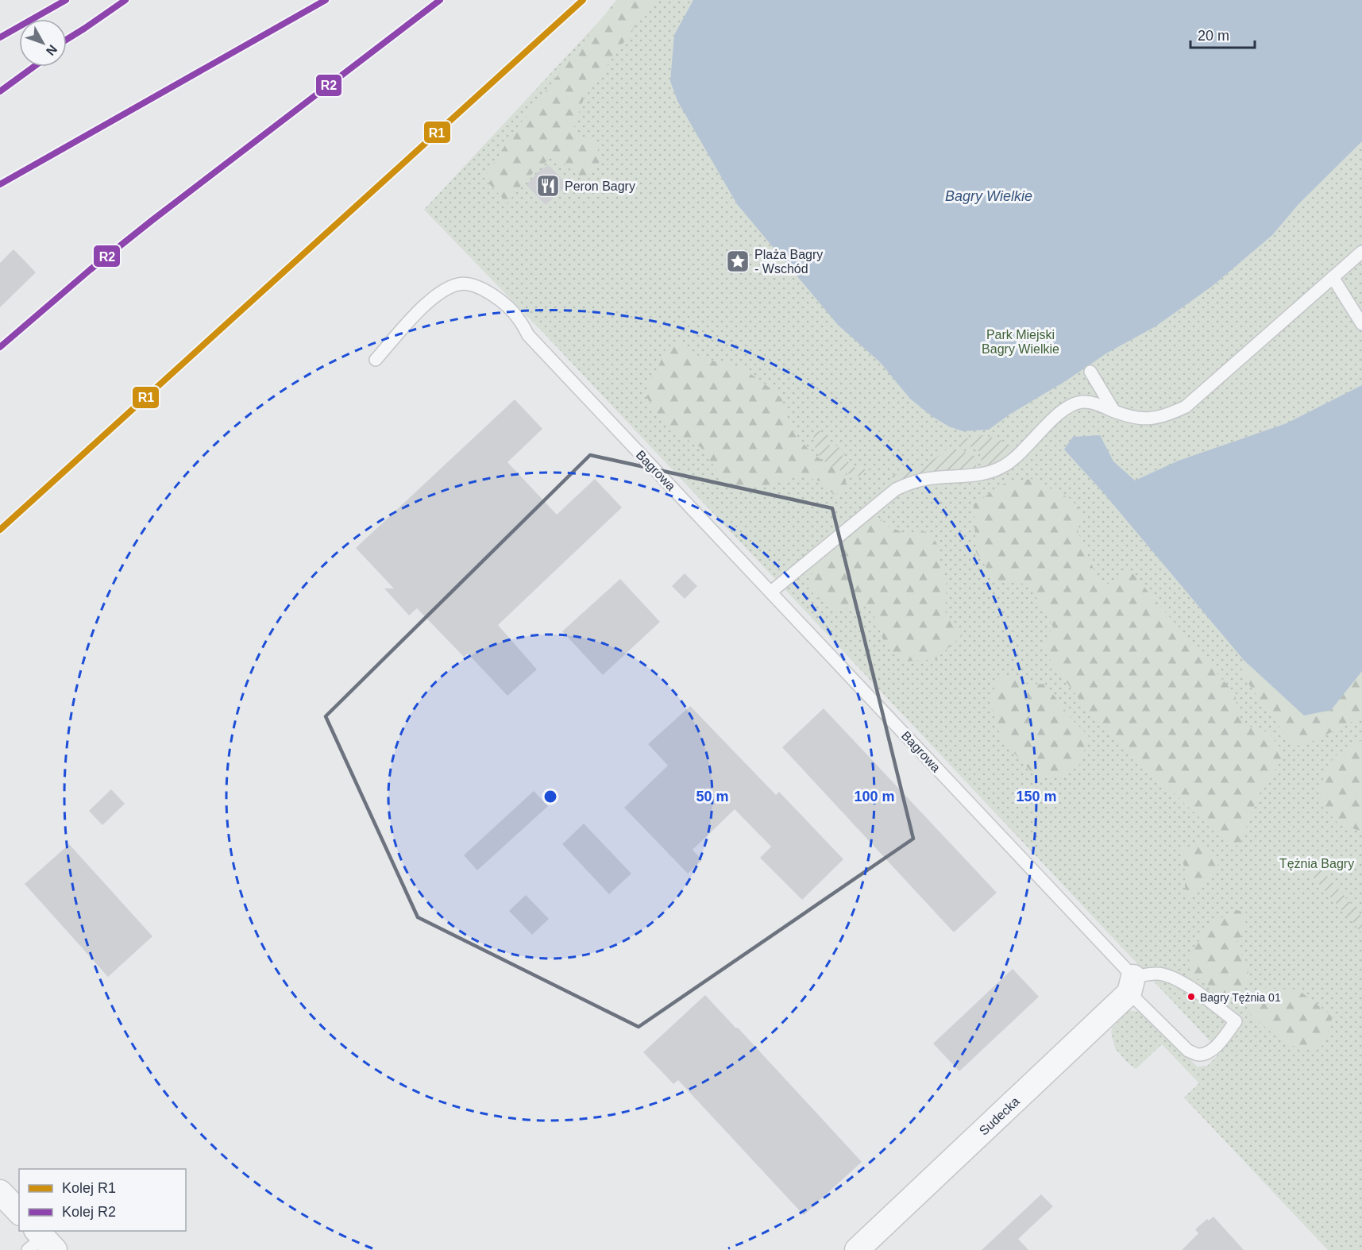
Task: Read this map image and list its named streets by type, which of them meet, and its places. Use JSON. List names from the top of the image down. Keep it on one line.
{"streets":{"street":["Sudecka"],"lane":["Bagrowa"]},"crossings":[["Bagrowa","Sudecka"]],"water":["Bagry Wielkie"],"parks":["Park Miejski Bagry Wielkie","Tężnia Bagry"],"places":{"restaurant":["Peron Bagry"],"place":["Plaża Bagry - Wschód"],"other":["Bagry Tężnia 01"]},"lines":["rail line R1","rail line R2"],"legend":["Kolej R1","Kolej R2"],"scale_bar":"20 m","north":"bottom right","rings":["50 m","100 m","150 m"]}
